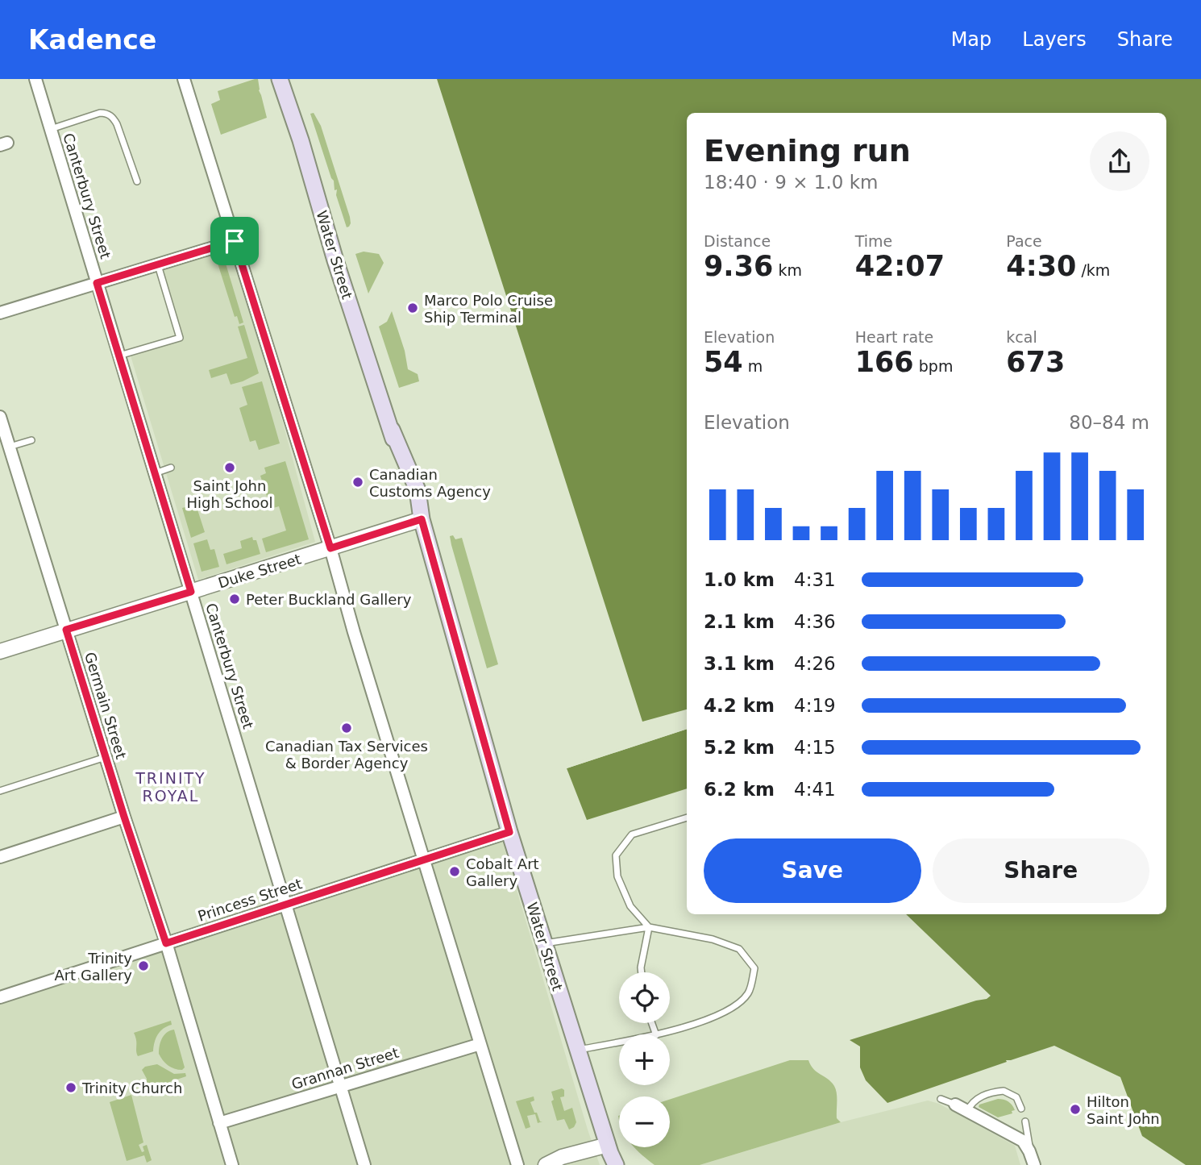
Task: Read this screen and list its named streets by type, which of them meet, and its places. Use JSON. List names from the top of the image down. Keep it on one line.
{"streets":{"main road":["Water Street"],"street":["Canterbury Street","Duke Street","Germain Street","Princess Street","Grannan Street"]},"crossings":[["Canterbury Street","Duke Street"],["Canterbury Street","Princess Street"],["Canterbury Street","Grannan Street"],["Water Street","Duke Street"],["Water Street","Princess Street"],["Duke Street","Germain Street"],["Germain Street","Princess Street"],["Germain Street","Grannan Street"]],"districts":["TRINITY ROYAL"],"places":["Marco Polo Cruise Ship Terminal","Saint John High School","Canadian Customs Agency","Peter Buckland Gallery","Canadian Tax Services & Border Agency","Cobalt Art Gallery","Trinity Art Gallery","Trinity Church","Hilton Saint John"],"page":{"header":"Kadence","nav":["Map","Layers","Share"],"heading":["Evening run","18:40 · 9 × 1.0 km"],"stats":[["Distance","9.36 km"],["Time","42:07"],["Pace","4:30 /km"],["Elevation","54 m"],["Heart rate","166 bpm"],["kcal","673"]],"chart":["Elevation","80–84 m"],"list":[{"name":"1.0 km","note":"4:31"},{"name":"2.1 km","note":"4:36"},{"name":"3.1 km","note":"4:26"},{"name":"4.2 km","note":"4:19"},{"name":"5.2 km","note":"4:15"},{"name":"6.2 km","note":"4:41"}],"buttons":["Save","Share"],"map_buttons":["+","−"]}}
